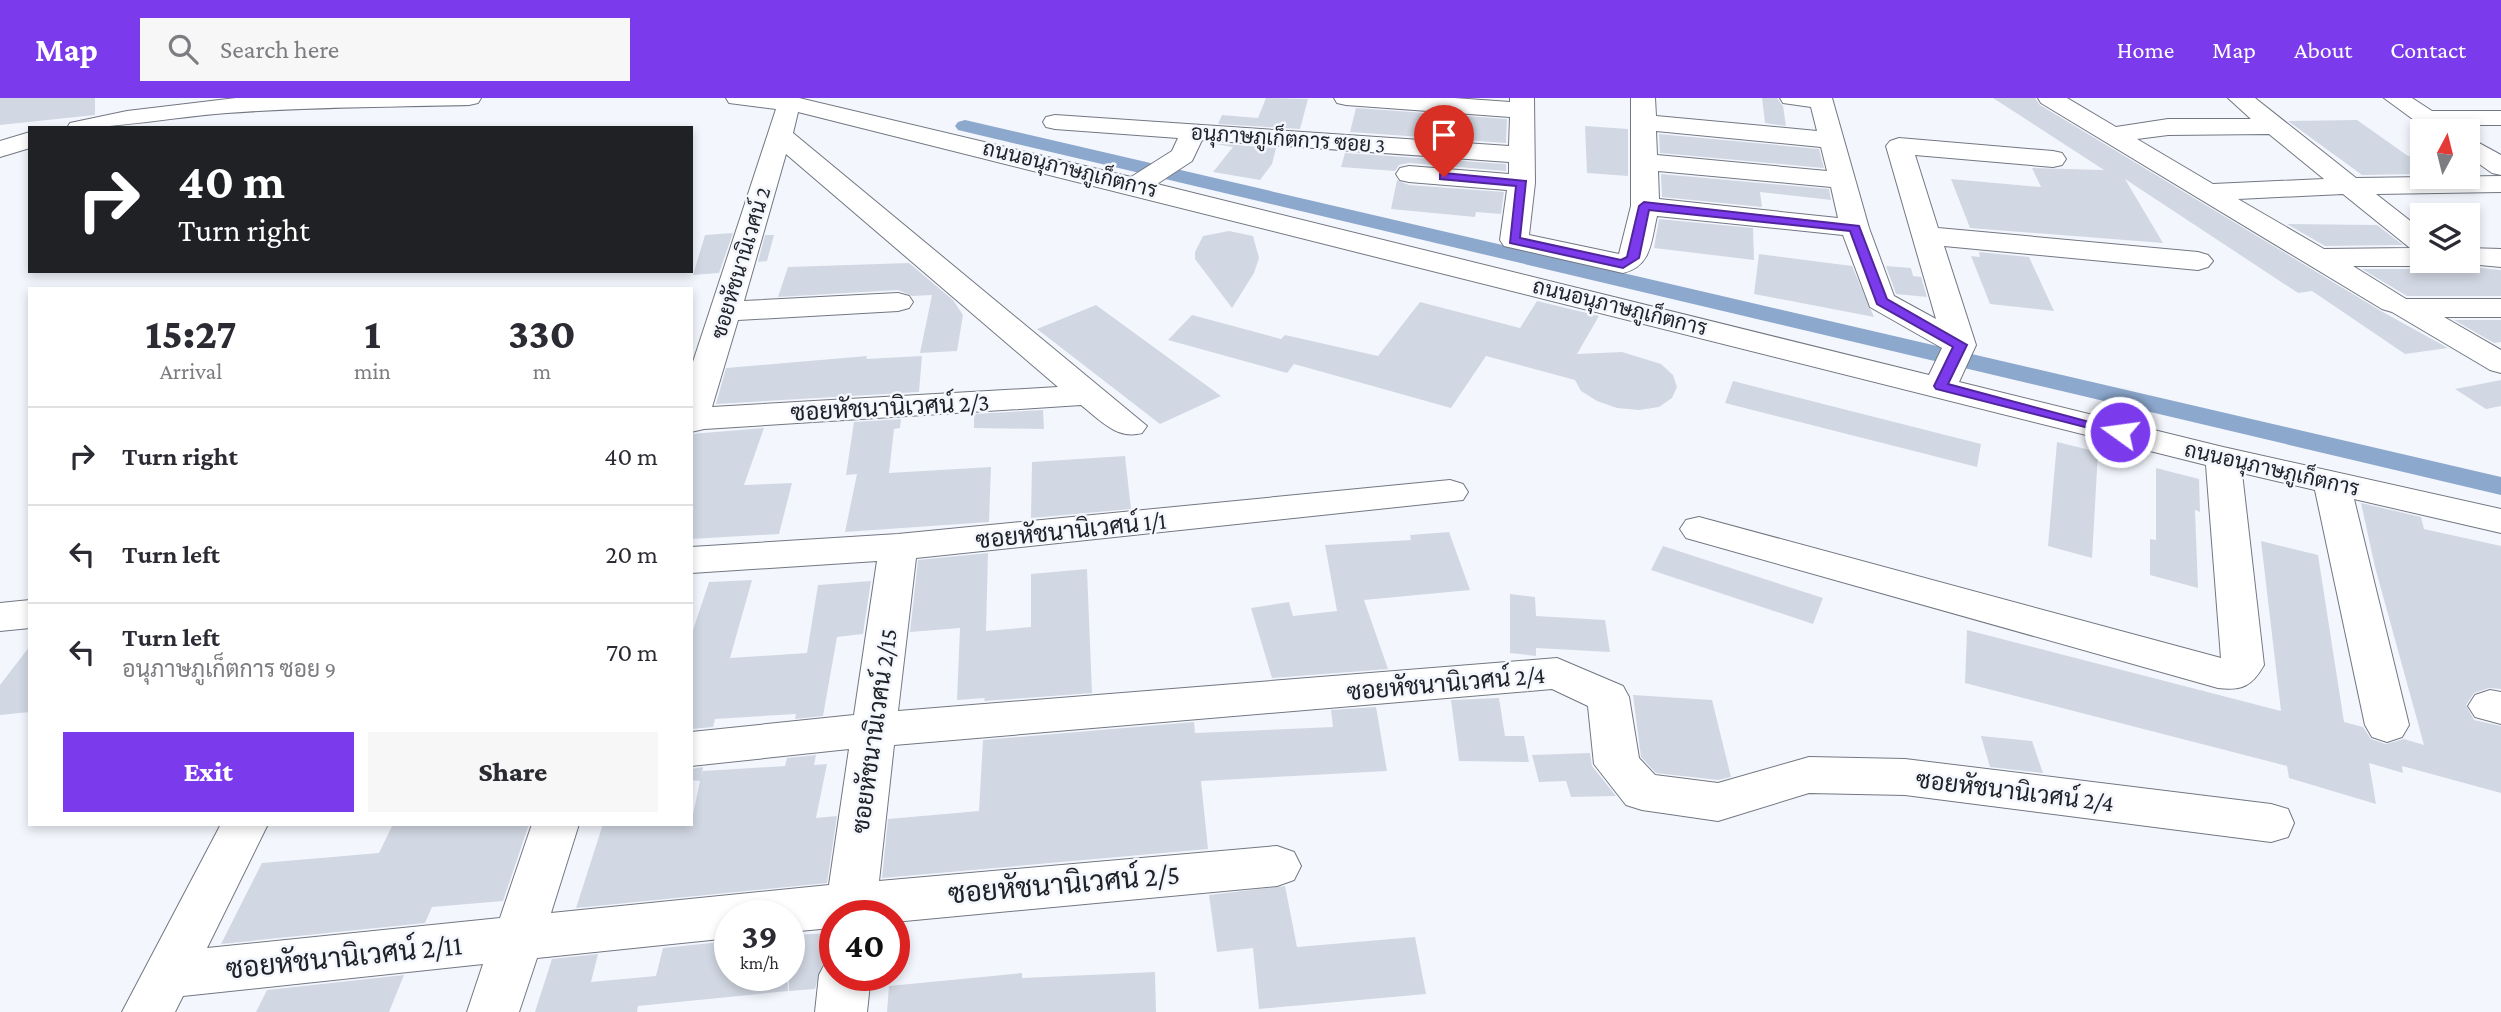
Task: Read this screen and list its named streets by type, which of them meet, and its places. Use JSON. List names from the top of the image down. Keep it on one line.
{"streets":{"street":["อนุภาษภูเก็ตการ ซอย 3","ถนนอนุภาษภูเก็ตการ","ซอยหัชนานิเวศน์ 2","ซอยหัชนานิเวศน์ 2/3","ซอยหัชนานิเวศน์ 1/1","ซอยหัชนานิเวศน์ 2/4","ซอยหัชนานิเวศน์ 2/15","ซอยหัชนานิเวศน์ 2/5","ซอยหัชนานิเวศน์ 2/11"]},"crossings":[["ถนนอนุภาษภูเก็ตการ","ซอยหัชนานิเวศน์ 2"],["ซอยหัชนานิเวศน์ 1/1","ซอยหัชนานิเวศน์ 2/15"],["ซอยหัชนานิเวศน์ 2/4","ซอยหัชนานิเวศน์ 2/15"]],"north":"top","page":{"header":"Map","search":"Search here","nav":["Home","Map","About","Contact"],"turn":["40 m","Turn right"],"eta":["15:27","Arrival","1","min","330","m"],"list":[{"name":"Turn right","value":"40 m"},{"name":"Turn left","value":"20 m"},{"name":"Turn left","note":"อนุภาษภูเก็ตการ ซอย 9","value":"70 m"}],"buttons":["Exit","Share"],"speed":"39 km/h","limit":"40"}}
